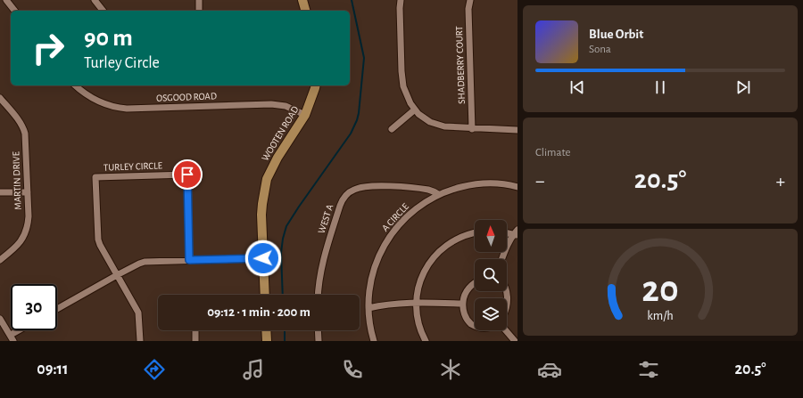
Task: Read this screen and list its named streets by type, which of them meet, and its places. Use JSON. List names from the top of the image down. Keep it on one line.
{"streets":{"street":["SHADBERRY COURT","OSGOOD ROAD","WOOTEN ROAD","TURLEY CIRCLE","MARTIN DRIVE","A CIRCLE","WEST A"]},"crossings":[["OSGOOD ROAD","WOOTEN ROAD"],["A CIRCLE","WEST A"]],"north":"top","page":{"turn":["90 m","Turley Circle"],"song":["Blue Orbit","Sona"],"tile":"Climate","heat":["−","20.5°","+"],"limit":"30","trip":"09:12 · 1 min · 200 m","tabs":["09:11","20.5°"],"gauge":["20","km/h"]}}
